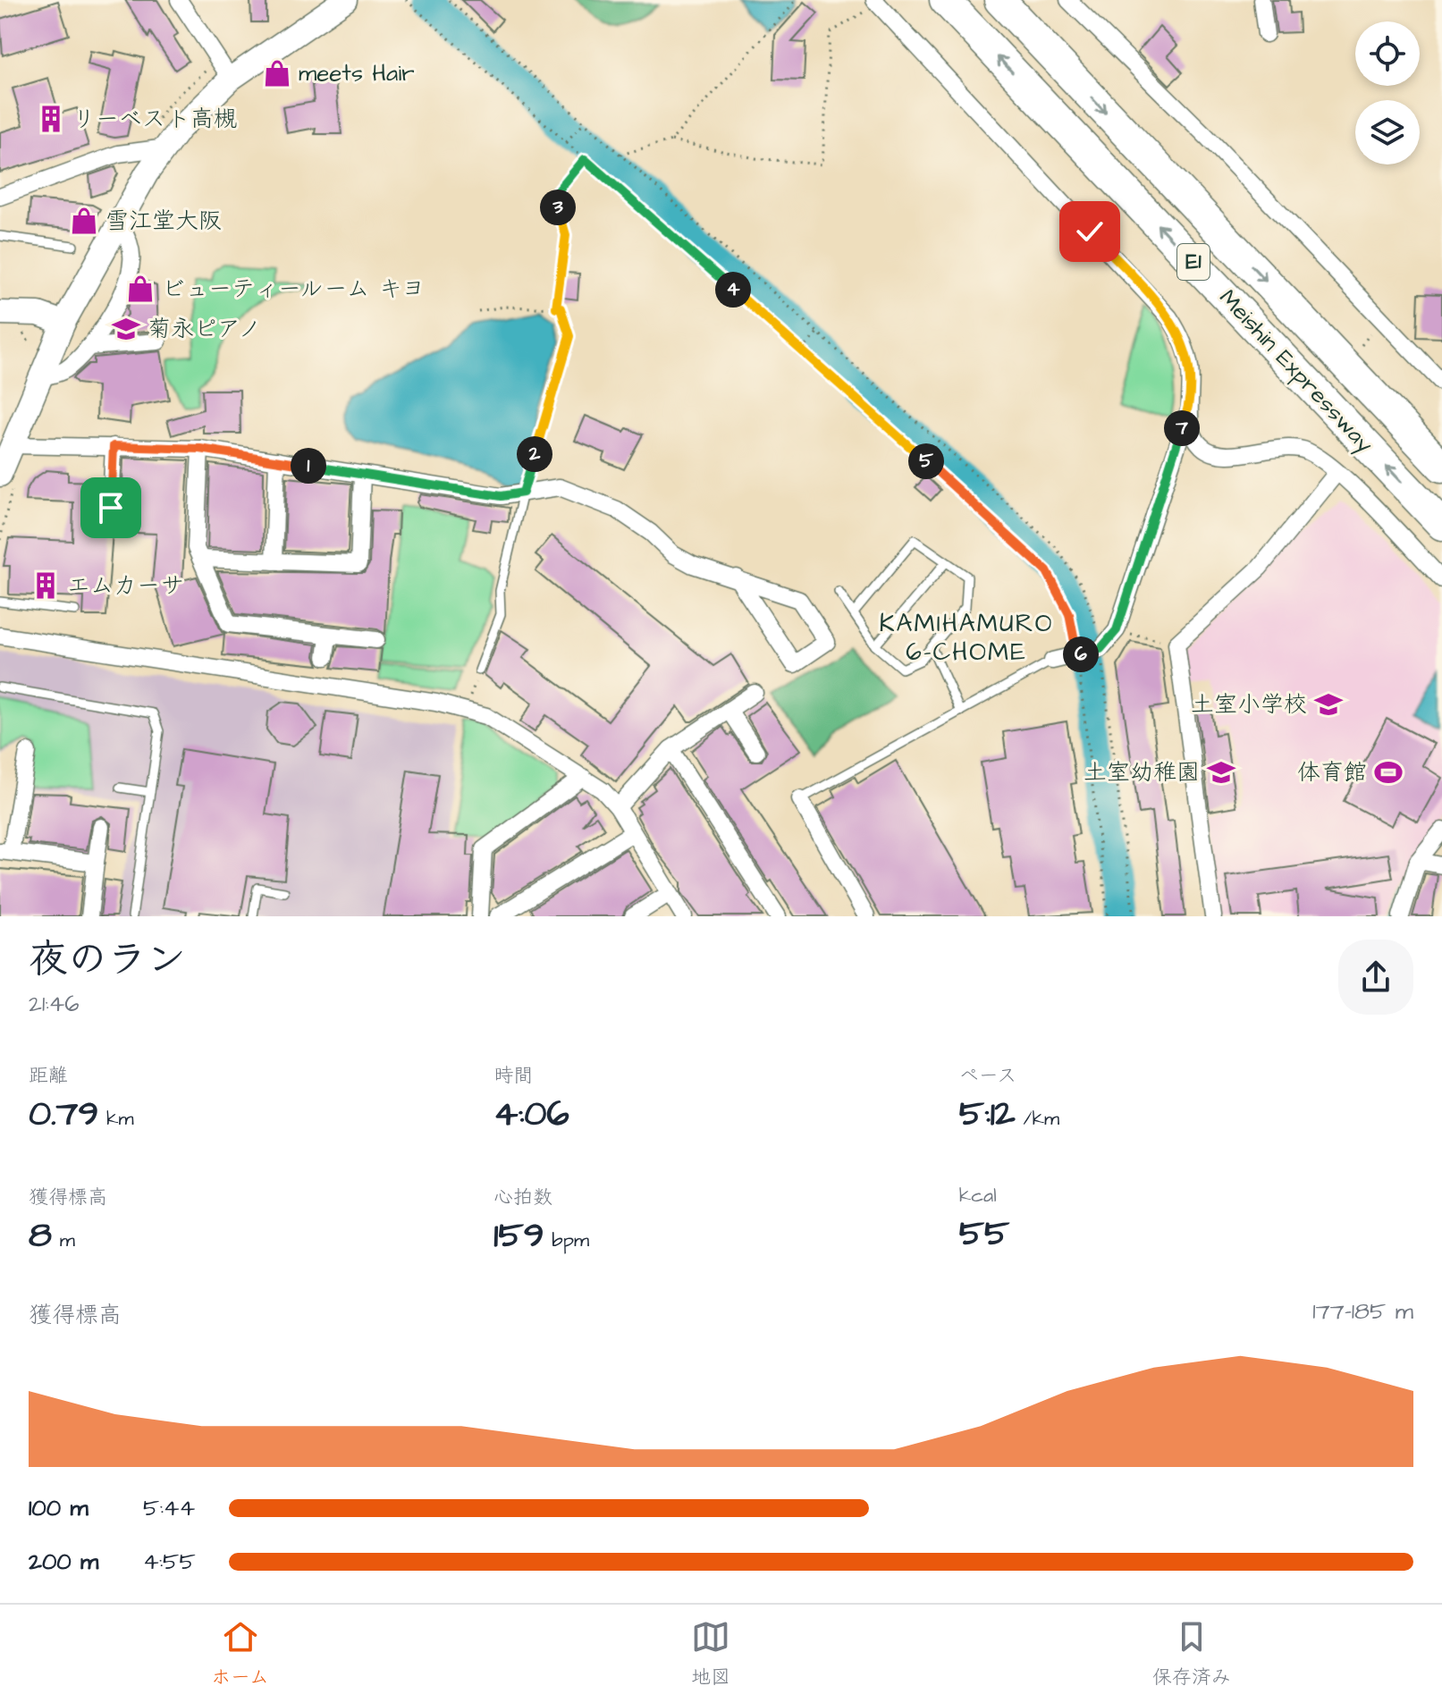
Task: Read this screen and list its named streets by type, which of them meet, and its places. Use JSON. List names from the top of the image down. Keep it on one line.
{"streets":{"highway":["E1","Meishin Expressway"]},"districts":["KAMIHAMURO 6-CHOME"],"places":{"shop":["meets Hair","雪江堂大阪","ビューティールーム キヨ"],"building":["リーベスト高槻","エムカーサ"],"school or university":["菊永ピアノ","土室小学校","土室幼稚園"],"sports":["体育館"]},"page":{"pins":["3","4","7","2","5","1","6"],"heading":["夜のラン","21:46"],"stats":[["距離","0.79 km"],["時間","4:06"],["ペース","5:12 /km"],["獲得標高","8 m"],["心拍数","159 bpm"],["kcal","55"]],"chart":["獲得標高","177–185 m"],"list":[{"name":"100 m","note":"5:44"},{"name":"200 m","note":"4:55"}],"tabs":["ホーム","地図","保存済み"]}}
